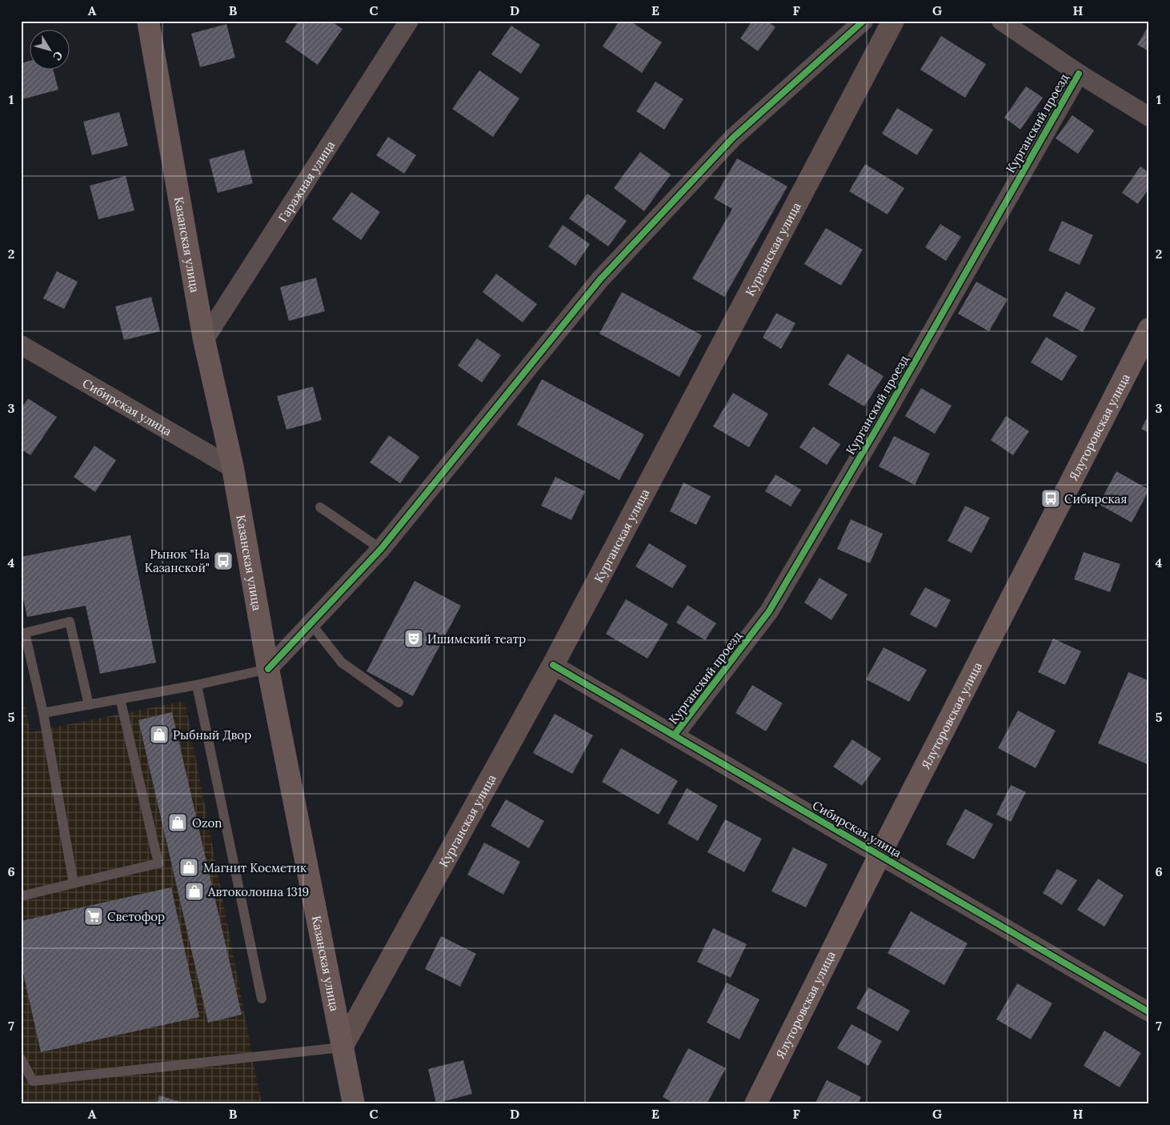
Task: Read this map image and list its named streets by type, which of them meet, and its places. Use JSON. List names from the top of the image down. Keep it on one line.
{"streets":{"main road":["Казанская улица","Курганская улица","Ялуторовская улица"],"street":["Курганский проезд","Гаражная улица","Сибирская улица"]},"crossings":[["Курганский проезд","Сибирская улица"],["Гаражная улица","Казанская улица"],["Казанская улица","Курганская улица"],["Казанская улица","Сибирская улица"],["Курганская улица","Сибирская улица"],["Сибирская улица","Ялуторовская улица"]],"places":{"bus stop":["Сибирская","Рынок \"На Казанской\""],"theatre":["Ишимский театр"],"shop":["Рыбный Двор","Ozon","Магнит Косметик","Автоколонна 1319"],"supermarket":["Светофор"]},"north":"bottom right","grid":{"columns":["A","B","C","D","E","F","G","H"],"rows":["1","2","3","4","5","6","7"]}}
